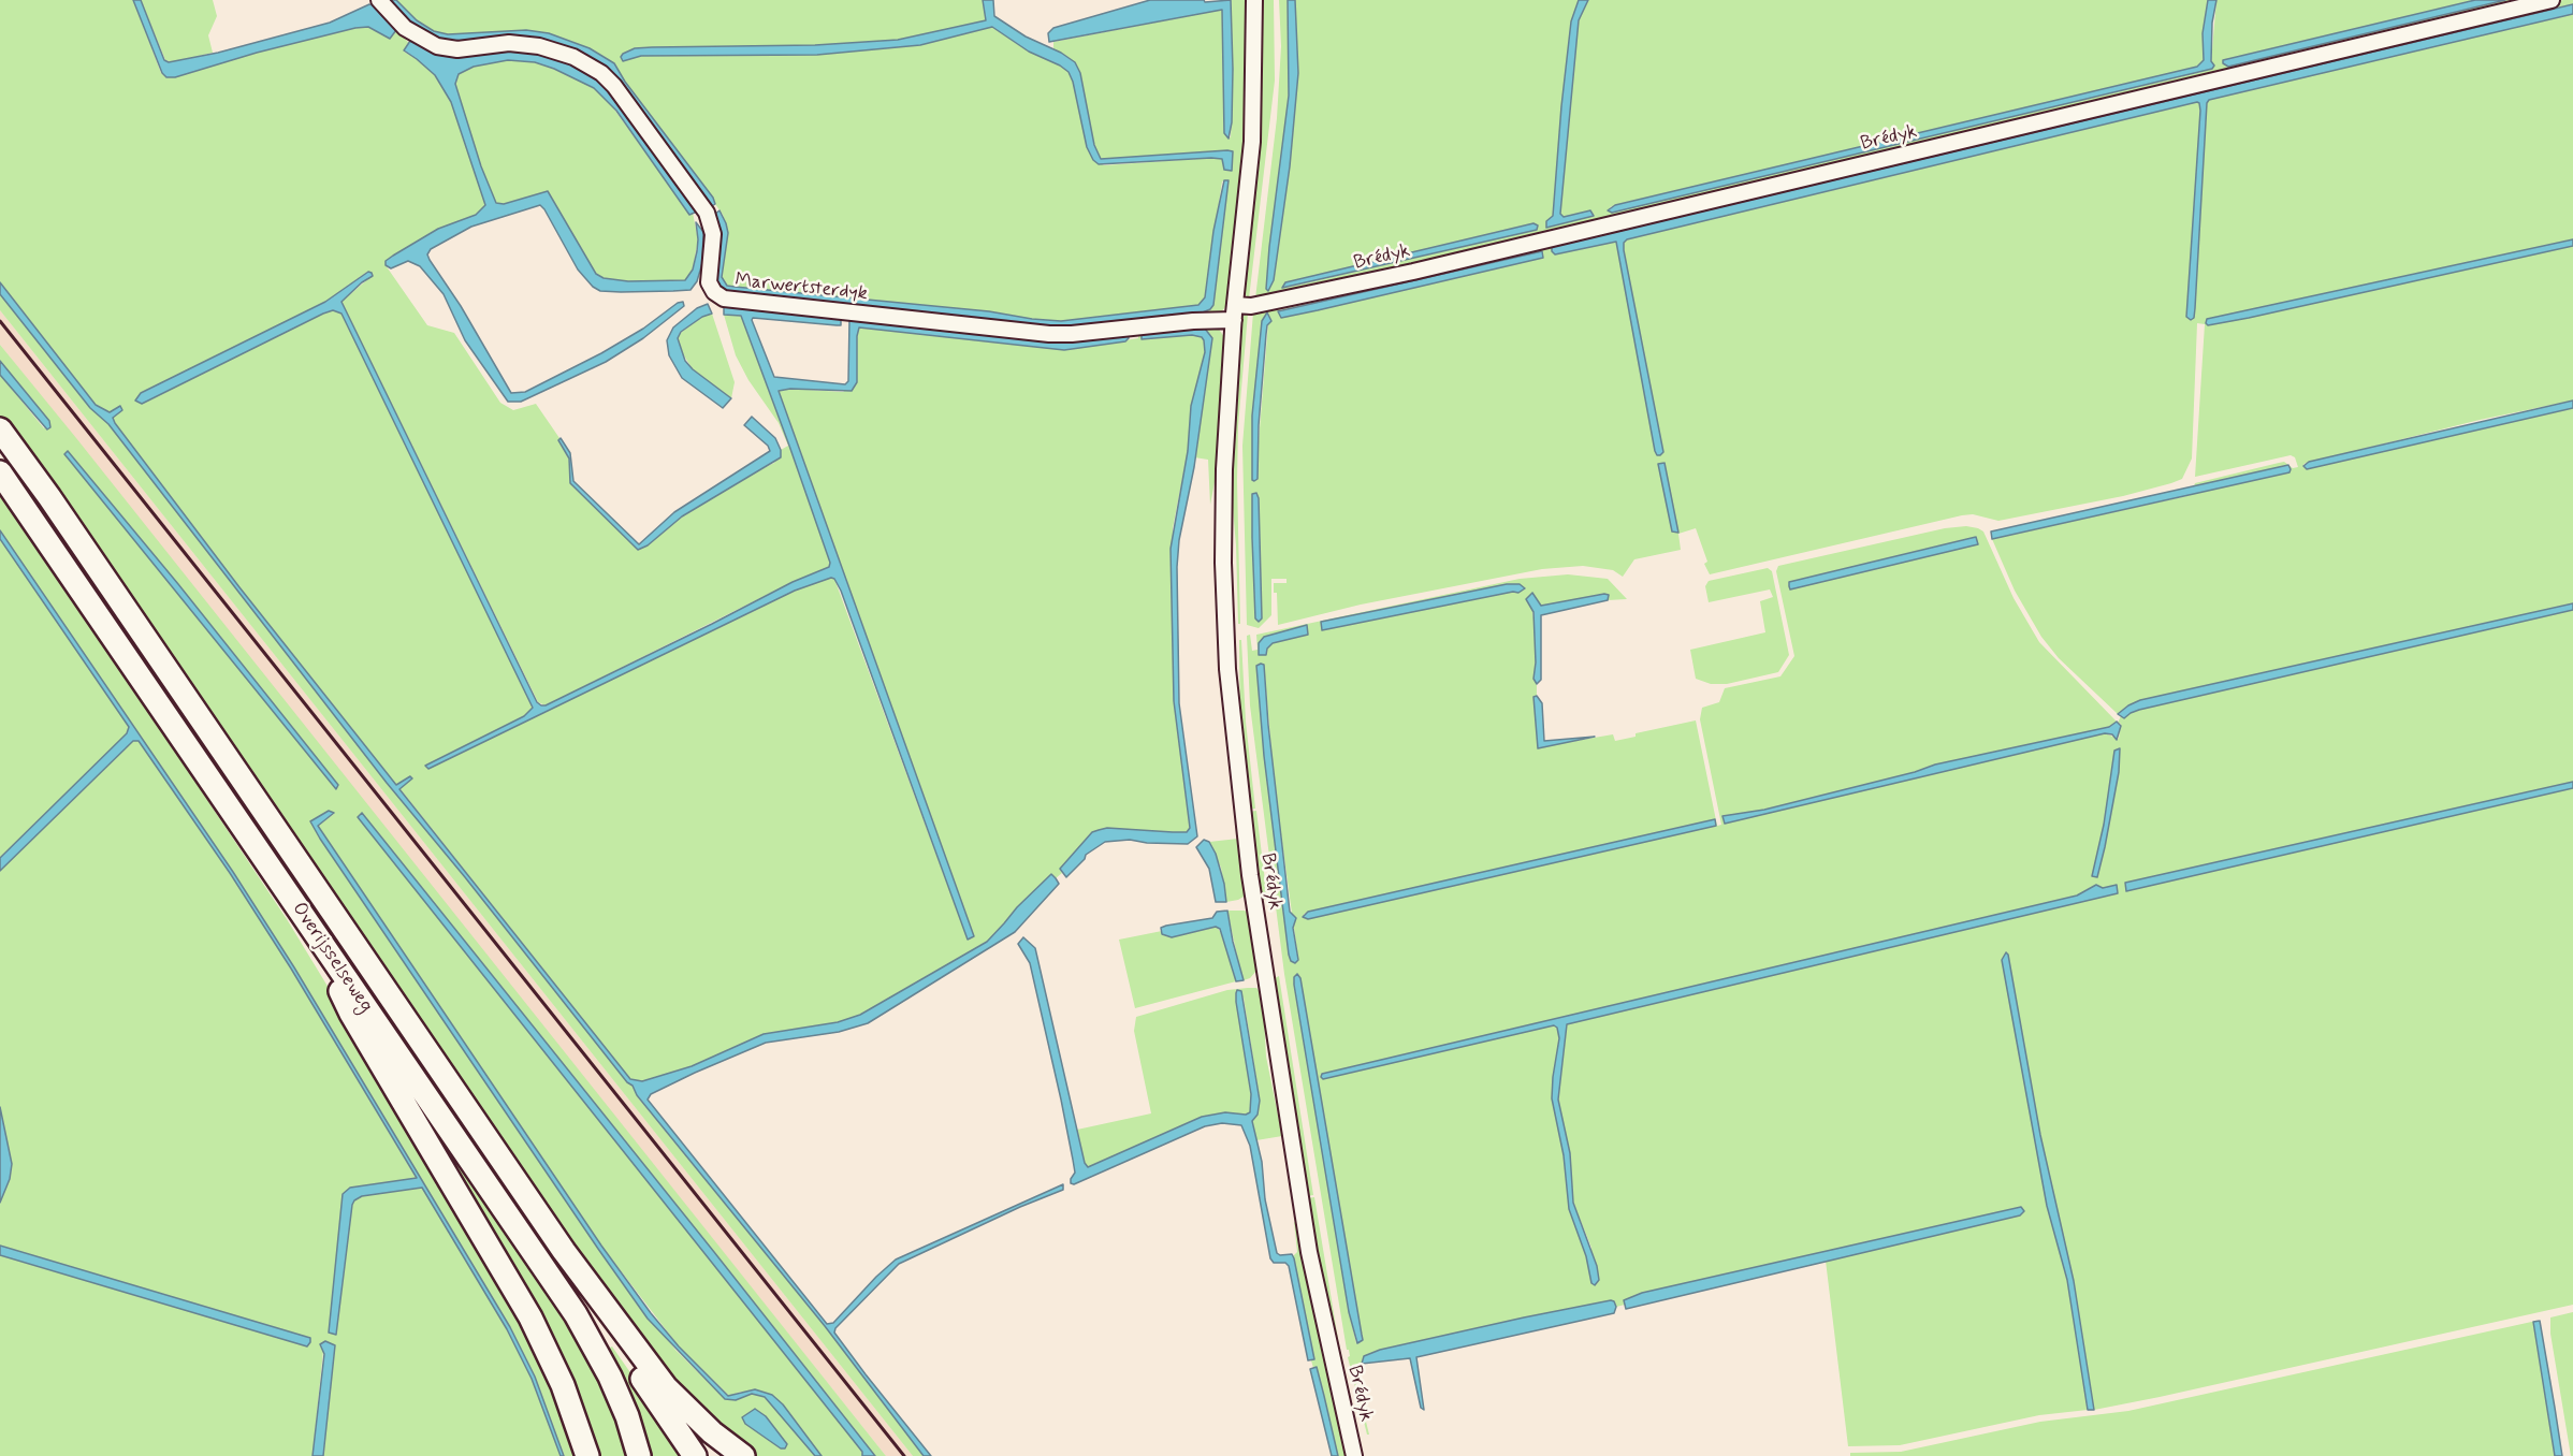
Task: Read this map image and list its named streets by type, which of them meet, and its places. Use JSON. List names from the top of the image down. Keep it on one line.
{"streets":{"highway":["Overijsselseweg"],"street":["Brédyk","Marwertsterdyk"]},"crossings":[["Brédyk","Marwertsterdyk"]]}
